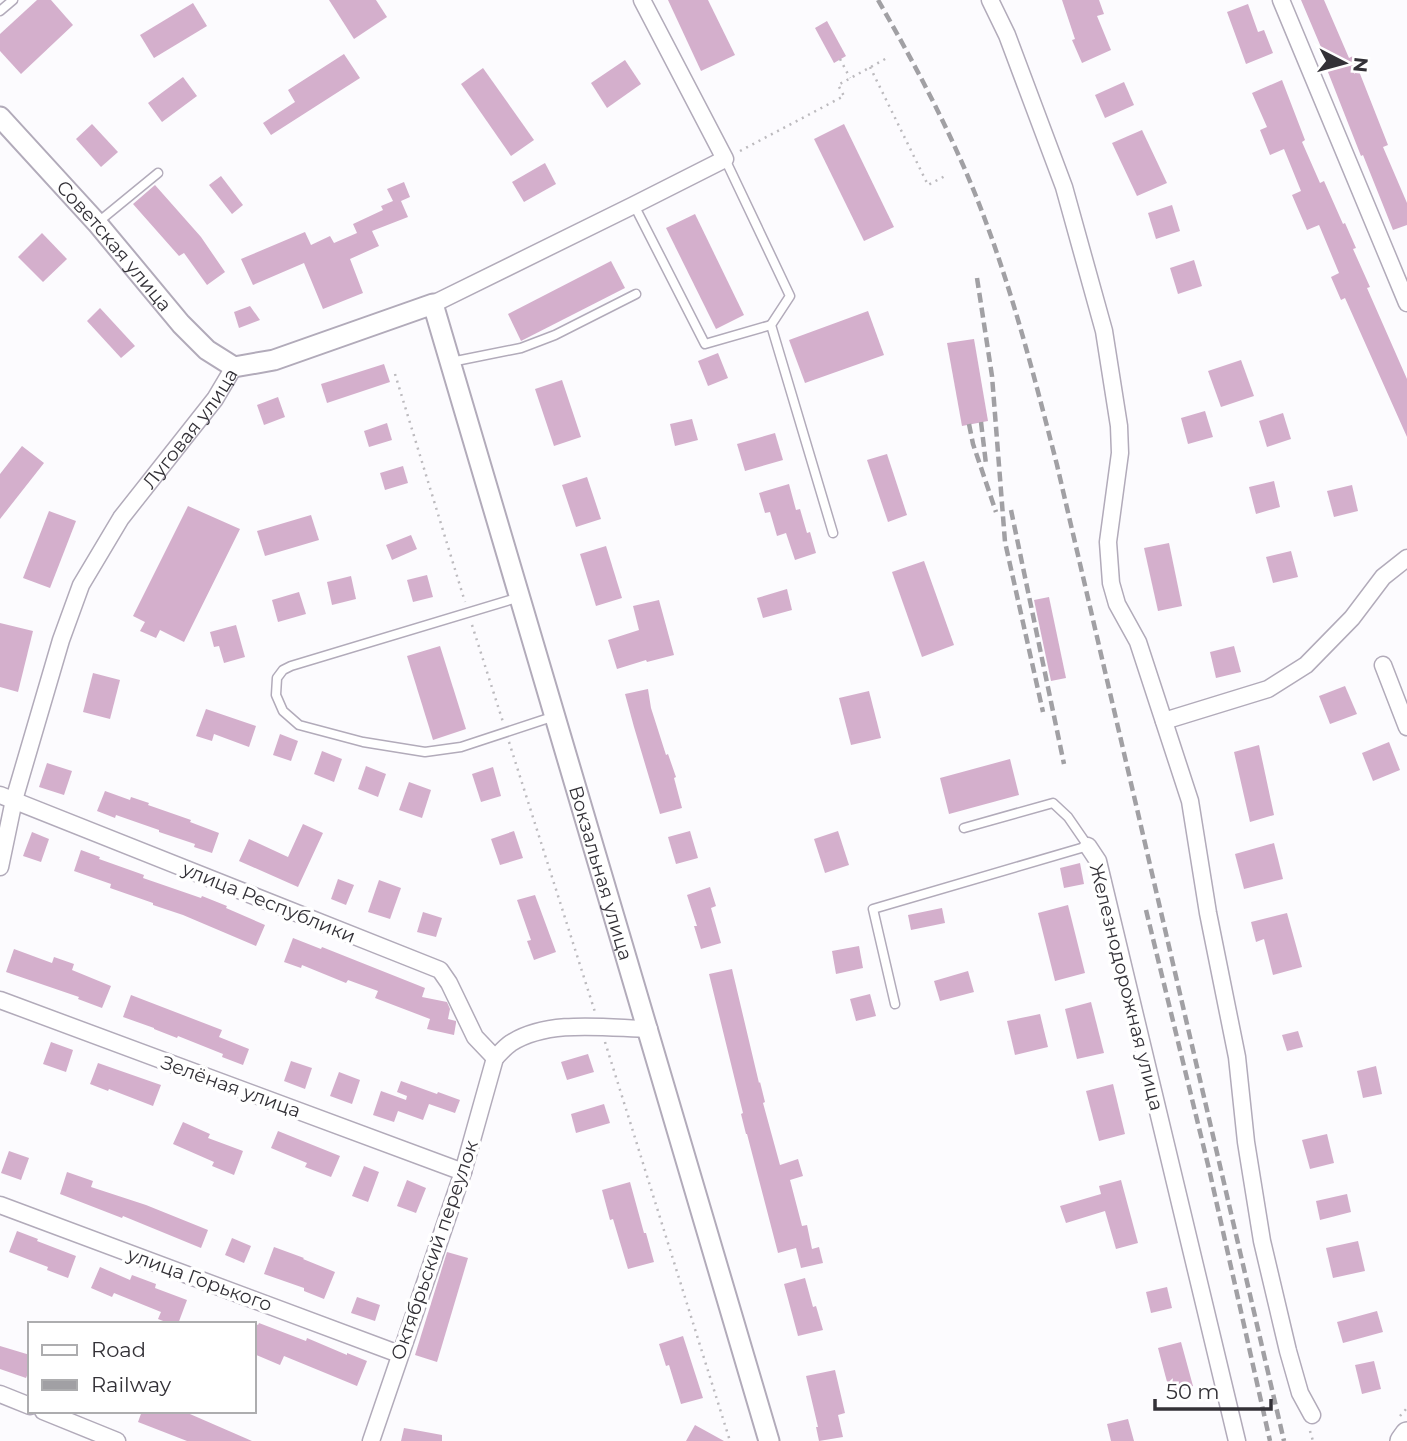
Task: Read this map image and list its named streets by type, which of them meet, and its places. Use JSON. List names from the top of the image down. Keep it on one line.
{"streets":{"street":["Советская улица","Луговая улица","Вокзальная улица","улица Республики","Железнодорожная улица","Зелёная улица","Октябрьский переулок","улица Горького"]},"crossings":[["Советская улица","Луговая улица"],["Луговая улица","Вокзальная улица"],["Луговая улица","улица Республики"],["улица Республики","Октябрьский переулок"],["Зелёная улица","Октябрьский переулок"],["Октябрьский переулок","улица Горького"]],"legend":["Road","Railway"],"scale_bar":"50 m","north":"right"}
